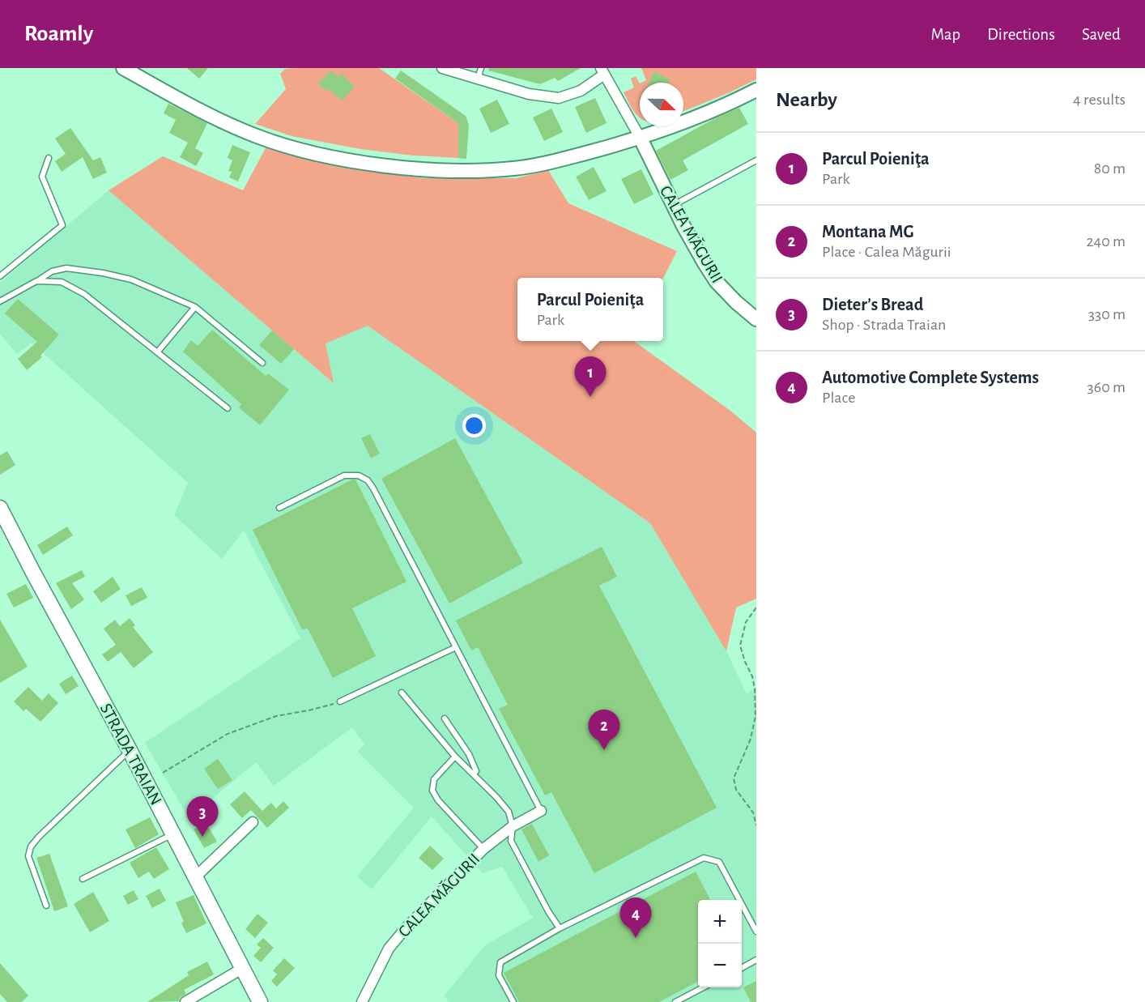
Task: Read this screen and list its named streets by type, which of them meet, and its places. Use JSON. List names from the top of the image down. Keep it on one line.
{"streets":{"main road":["CALEA MĂGURII","STRADA TRAIAN"]},"north":"right","page":{"header":"Roamly","nav":["Map","Directions","Saved"],"heading":["Nearby","4 results"],"list":[{"mark":"1","name":"Parcul Poieniţa","note":"Park","value":"80 m"},{"mark":"2","name":"Montana MG","note":"Place · Calea Măgurii","value":"240 m"},{"mark":"3","name":"Dieter’s Bread","note":"Shop · Strada Traian","value":"330 m"},{"mark":"4","name":"Automotive Complete Systems","note":"Place","value":"360 m"}],"popup":["Parcul Poieniţa","Park"],"pins":["1","2","3","4"],"map_buttons":["+","−"]}}
